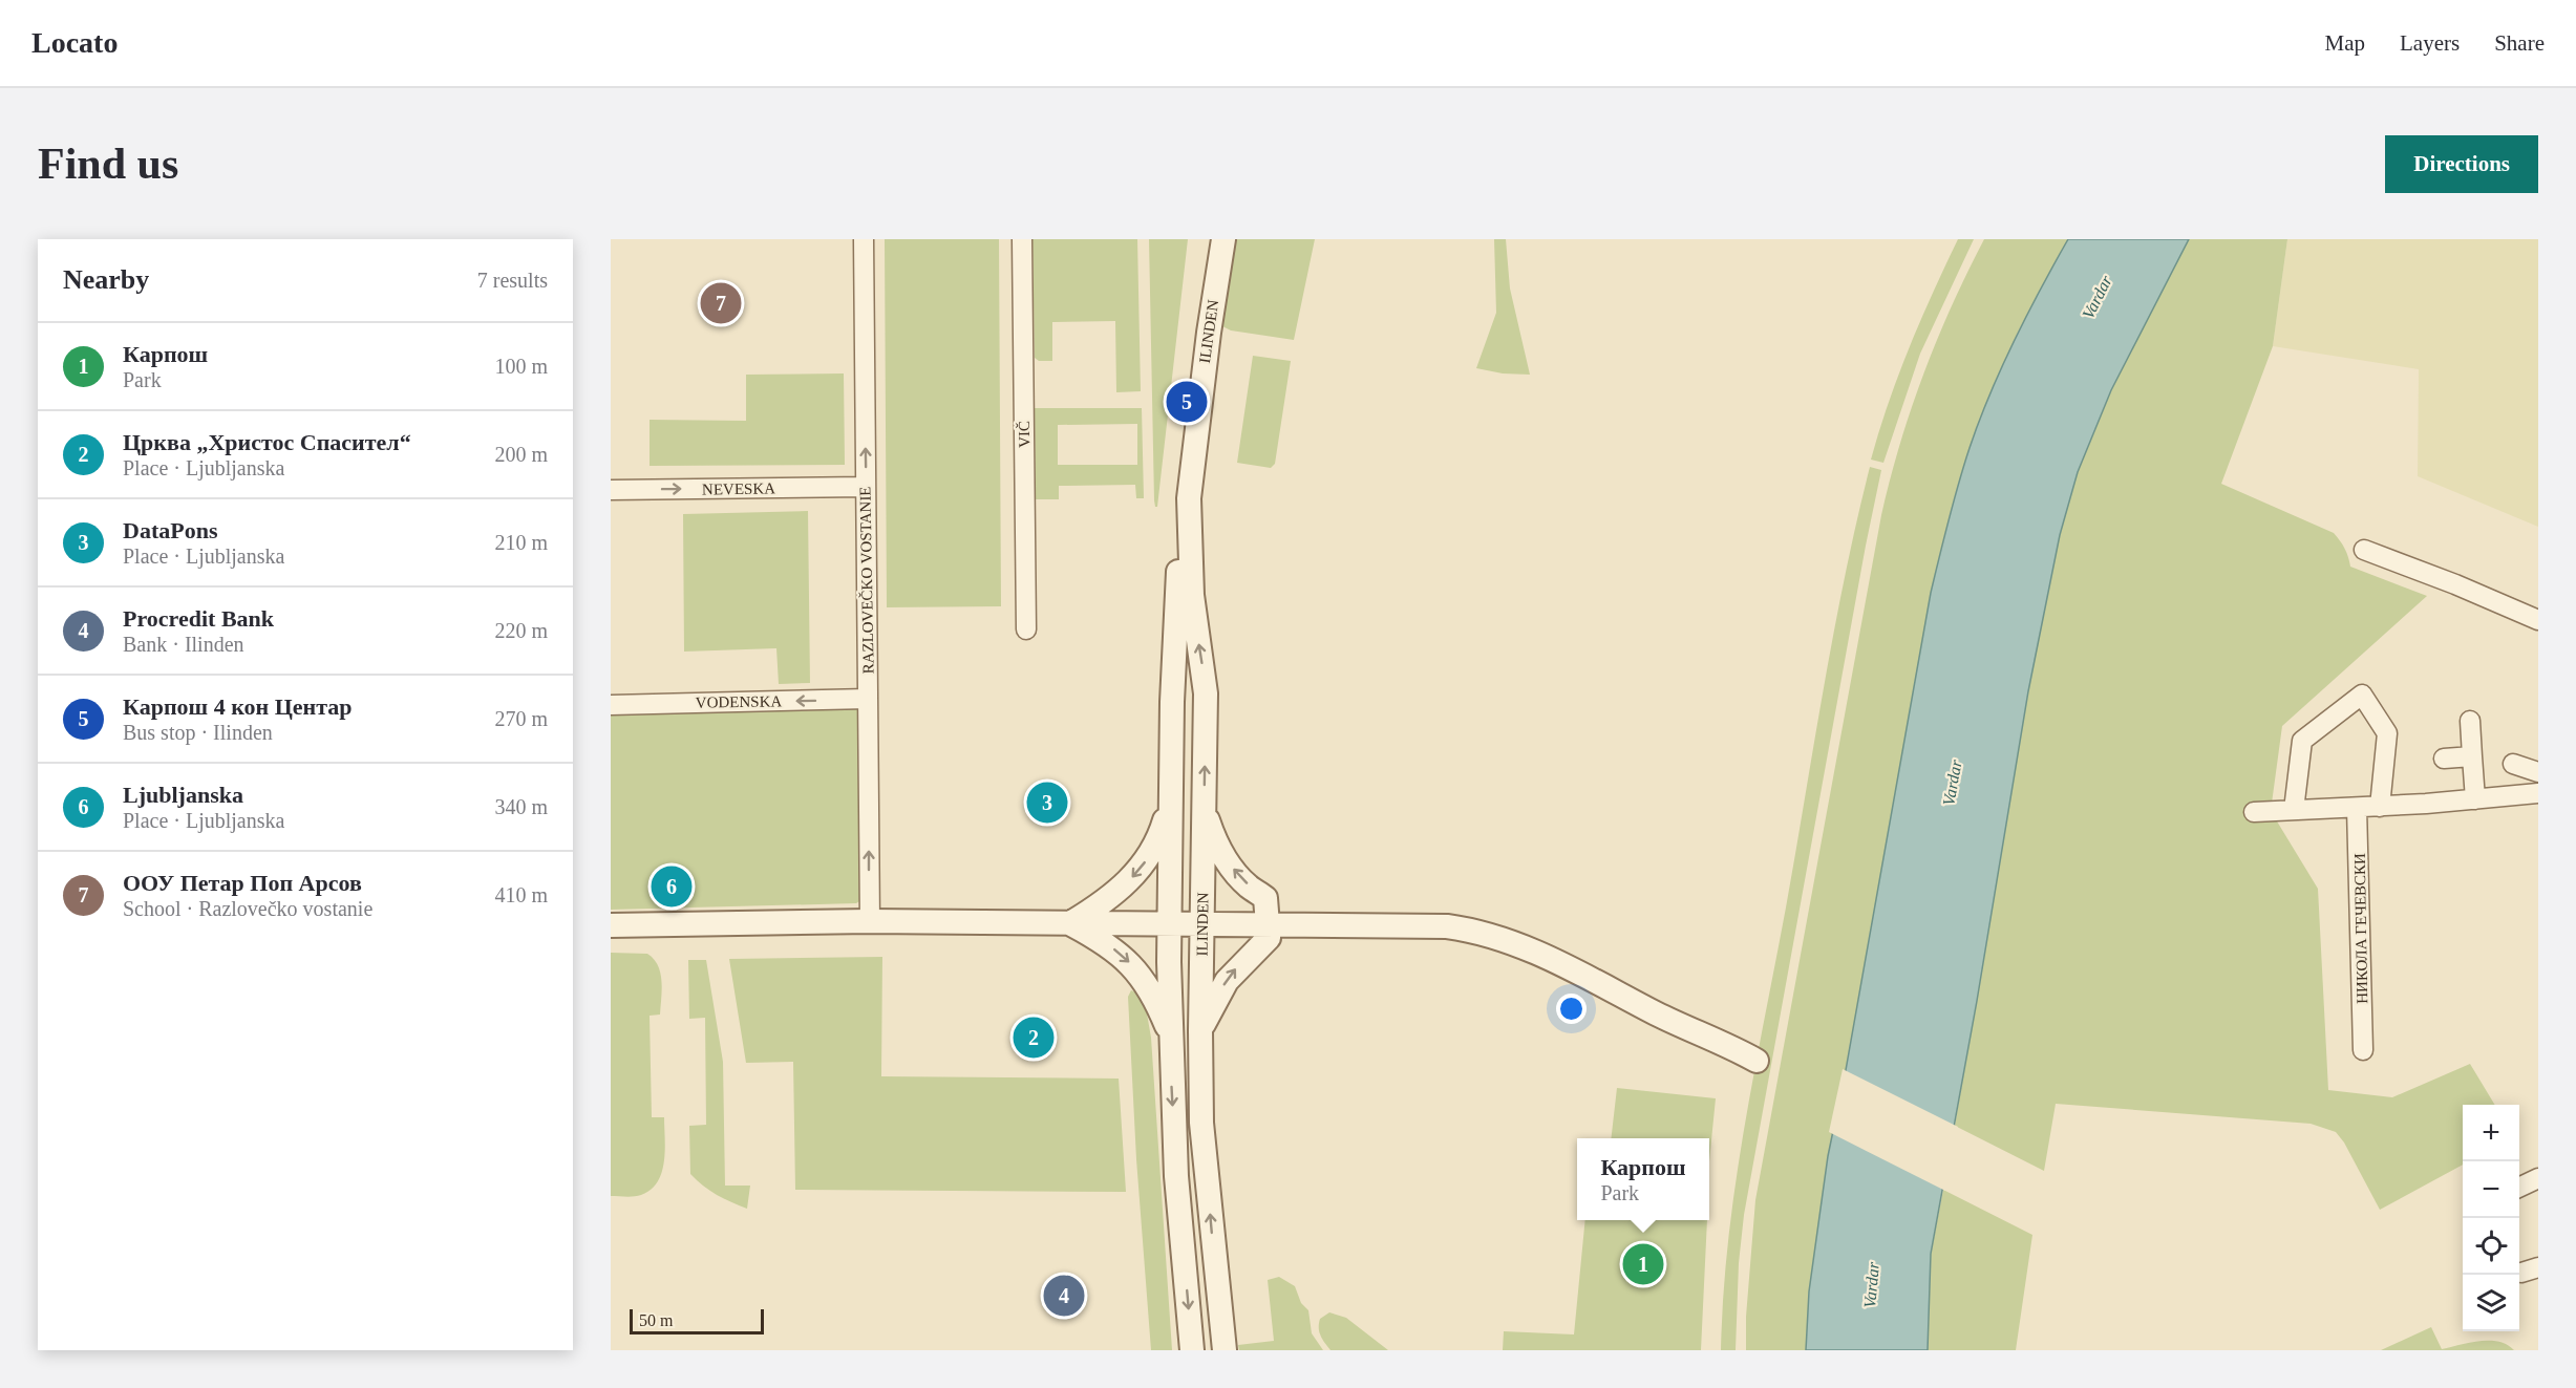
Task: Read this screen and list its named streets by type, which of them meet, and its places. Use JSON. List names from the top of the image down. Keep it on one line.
{"streets":{"street":["ILINDEN","VIČ","NEVESKA","RAZLOVEČKO VOSTANIE","VODENSKA","НИКОЛА ГЕЧЕВСКИ"]},"crossings":[["NEVESKA","RAZLOVEČKO VOSTANIE"],["RAZLOVEČKO VOSTANIE","VODENSKA"]],"one_way":["NEVESKA","RAZLOVEČKO VOSTANIE","VODENSKA"],"water":["Vardar"],"scale_bar":"50 m","page":{"header":"Locato","nav":["Map","Layers","Share"],"buttons":"Directions","title":"Find us","heading":["Nearby","7 results"],"pins":["7","5","3","6","2","1","4"],"list":[{"mark":"1","name":"Карпош","note":"Park","value":"100 m"},{"mark":"2","name":"Црква „Христос Спасител“","note":"Place · Ljubljanska","value":"200 m"},{"mark":"3","name":"DataPons","note":"Place · Ljubljanska","value":"210 m"},{"mark":"4","name":"Procredit Bank","note":"Bank · Ilinden","value":"220 m"},{"mark":"5","name":"Карпош 4 кон Центар","note":"Bus stop · Ilinden","value":"270 m"},{"mark":"6","name":"Ljubljanska","note":"Place · Ljubljanska","value":"340 m"},{"mark":"7","name":"ООУ Петар Поп Арсов","note":"School · Razlovečko vostanie","value":"410 m"}],"map_buttons":["+","−"],"popup":["Карпош","Park"],"scale":"50 m"}}
